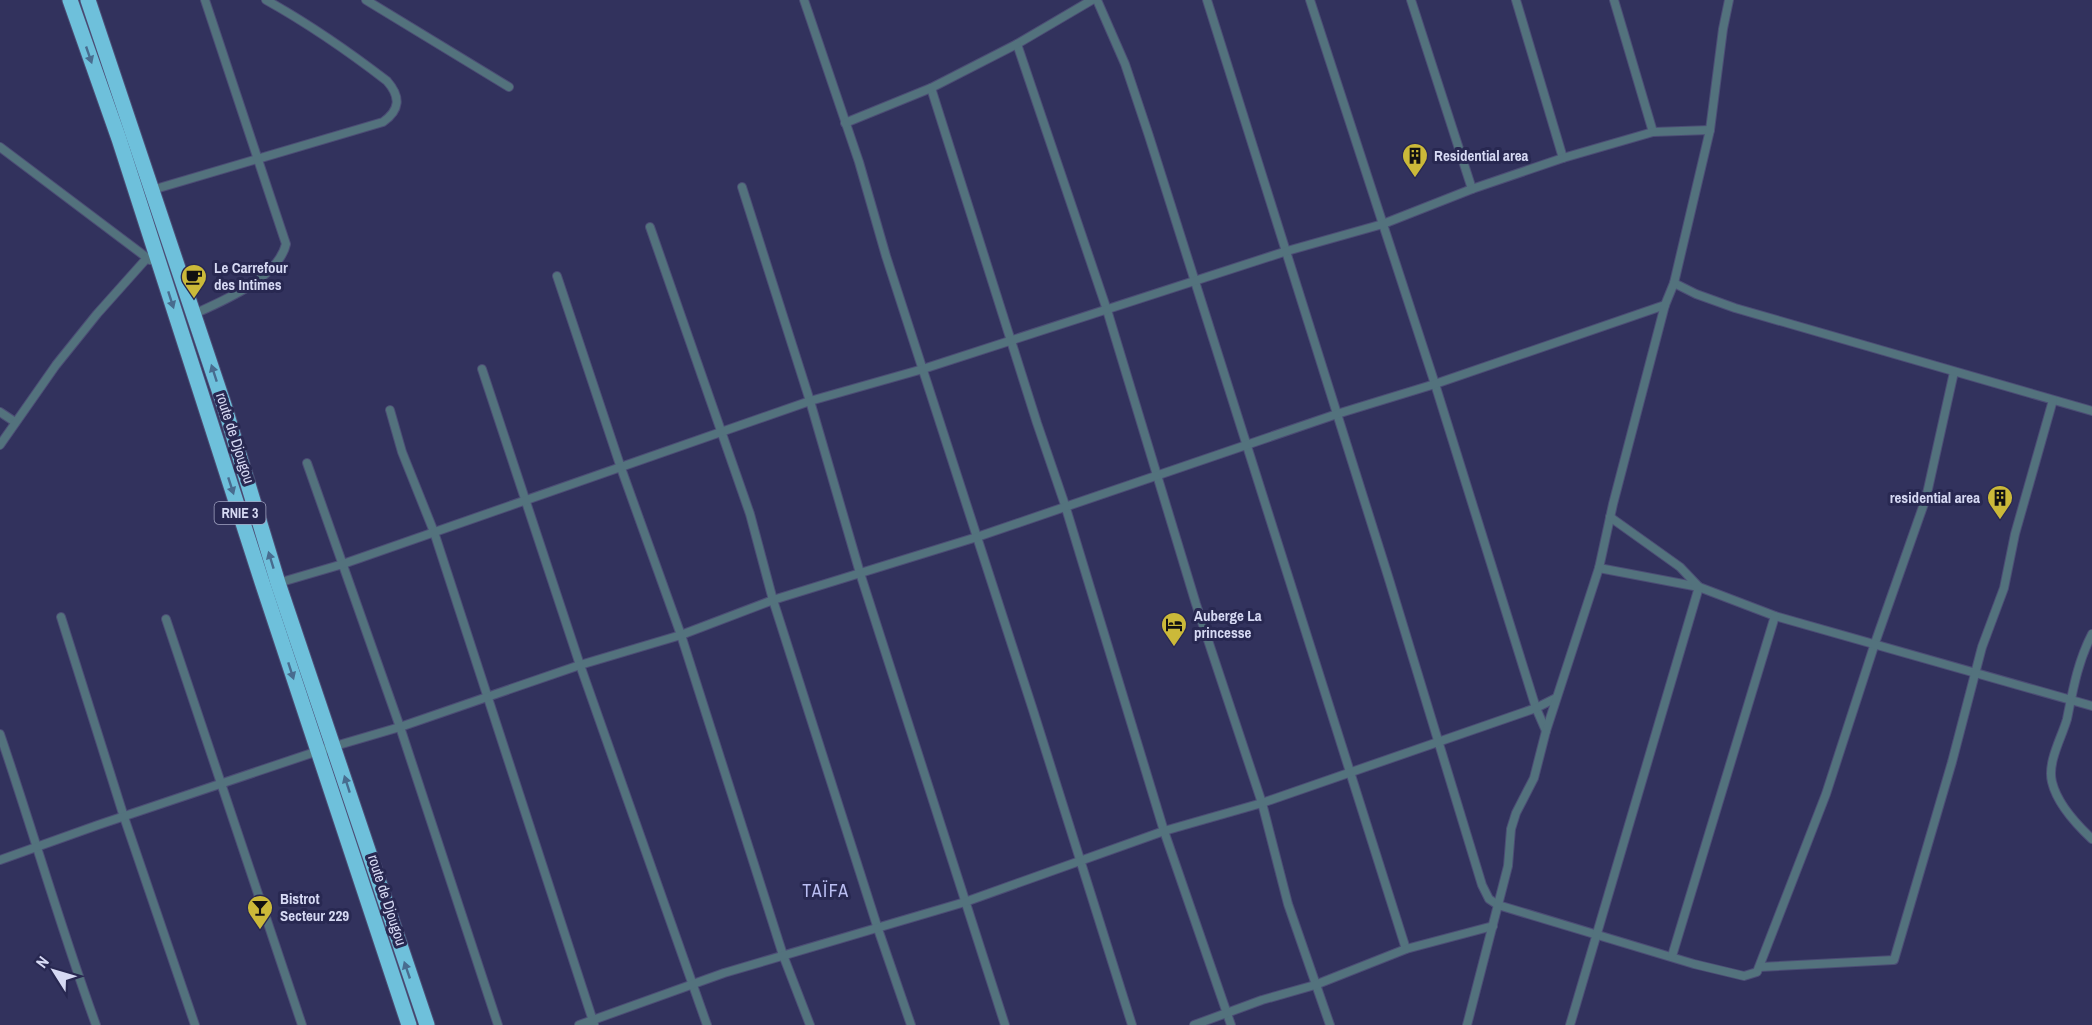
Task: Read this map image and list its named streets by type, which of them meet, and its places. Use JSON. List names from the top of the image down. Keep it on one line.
{"streets":{"highway":["route de Djougou","RNIE 3"]},"districts":["TAÏFA"],"places":{"building":["Residential area","residential area"],"cafe":["Le Carrefour des Intimes"],"hotel":["Auberge La princesse"],"bar":["Bistrot Secteur 229"]},"north":"top left"}
